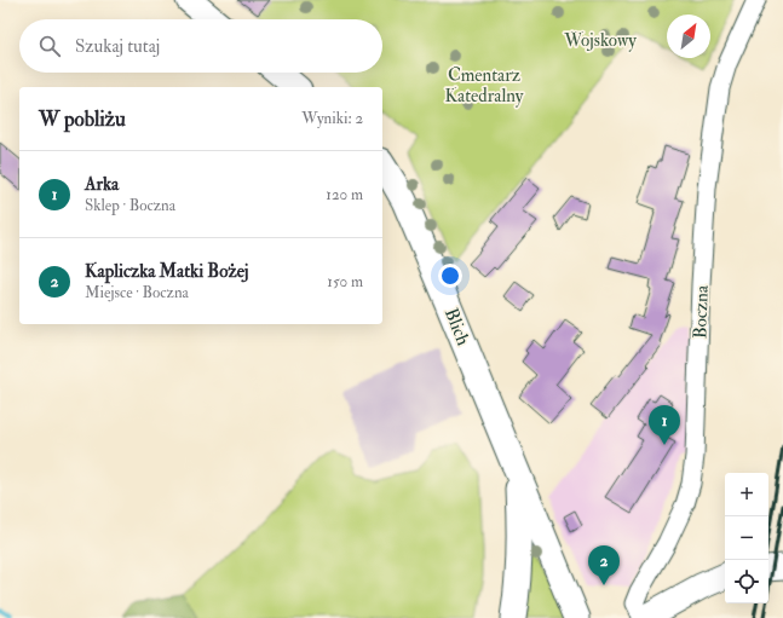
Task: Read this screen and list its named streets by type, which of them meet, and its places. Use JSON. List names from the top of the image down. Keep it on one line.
{"streets":{"street":["Boczna","Blich"]},"parks":["Wojskowy","Cmentarz Katedralny"],"north":"top right","page":{"search":"Szukaj tutaj","heading":["W pobliżu","Wyniki: 2"],"list":[{"mark":"1","name":"Arka","note":"Sklep · Boczna","value":"120 m"},{"mark":"2","name":"Kapliczka Matki Bożej","note":"Miejsce · Boczna","value":"150 m"}],"pins":["1","2"],"map_buttons":["+","−"]}}
